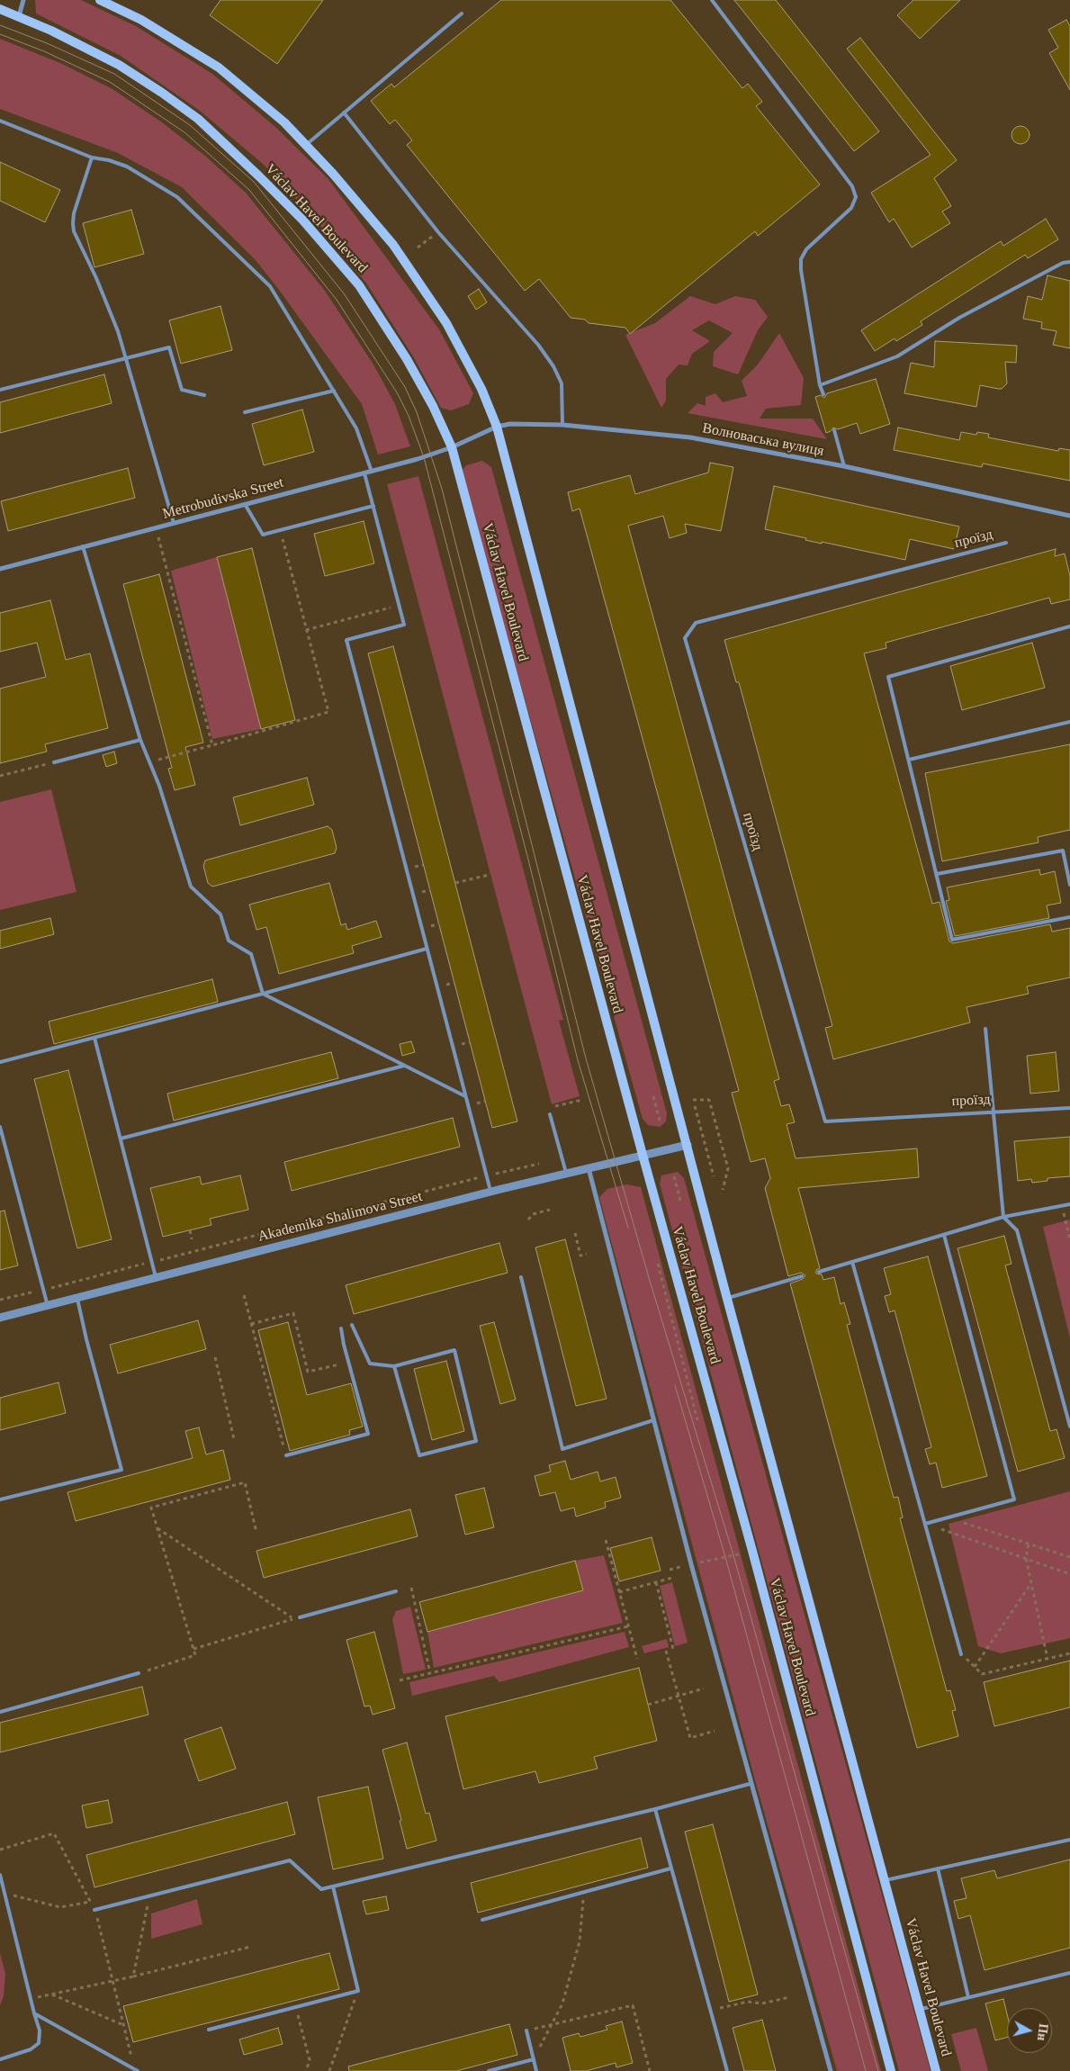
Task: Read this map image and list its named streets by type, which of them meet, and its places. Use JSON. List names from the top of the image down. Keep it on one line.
{"streets":{"main road":["Václav Havel Boulevard"],"street":["Волноваська вулиця","Metrobudivska Street","Akademika Shalimova Street"],"lane":["проїзд"]},"crossings":[["Václav Havel Boulevard","Волноваська вулиця"],["Václav Havel Boulevard","Metrobudivska Street"],["Václav Havel Boulevard","Akademika Shalimova Street"],["Волноваська вулиця","Metrobudivska Street"]],"north":"right"}
